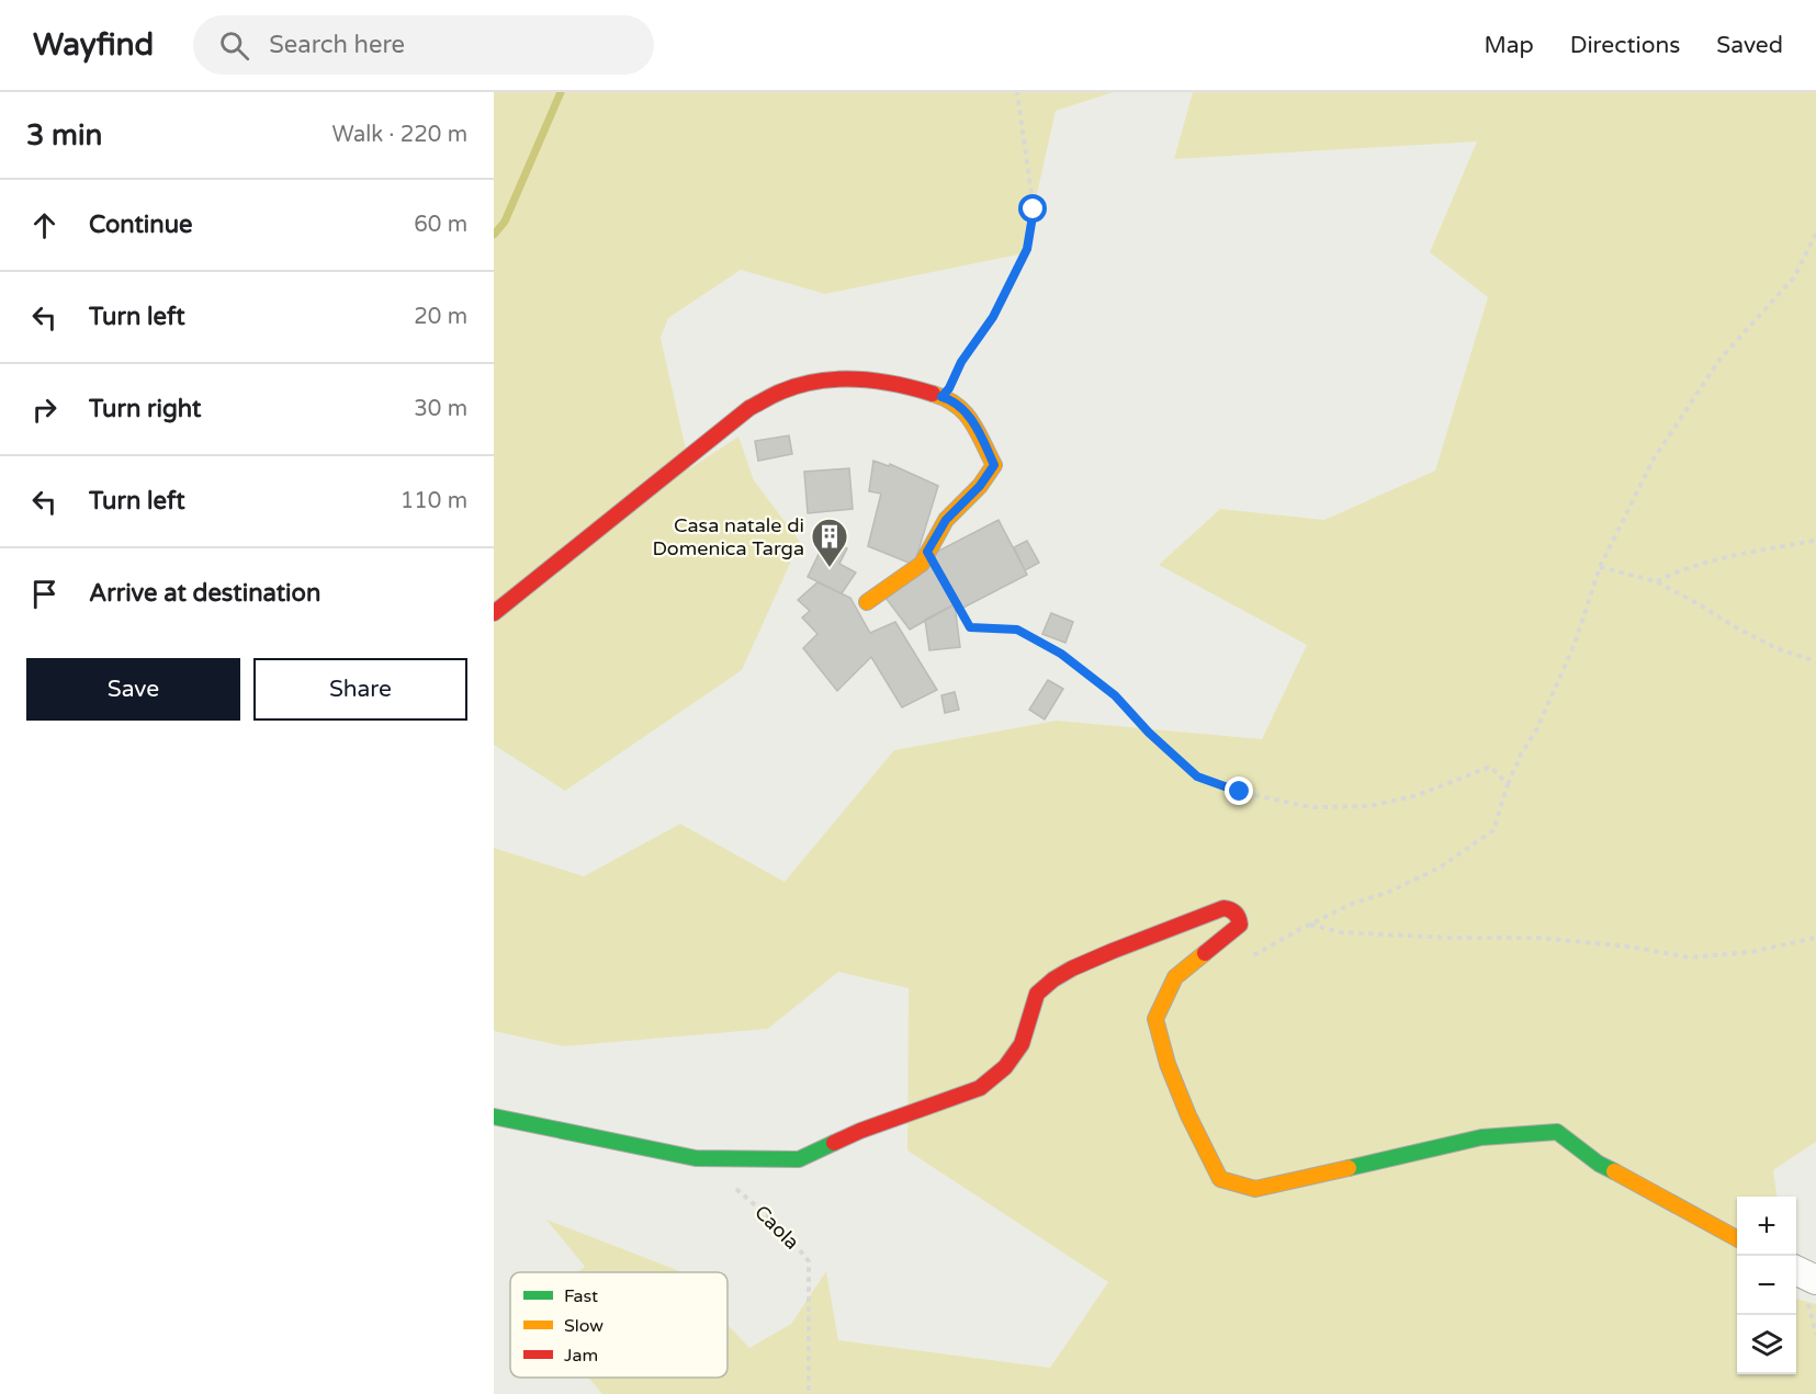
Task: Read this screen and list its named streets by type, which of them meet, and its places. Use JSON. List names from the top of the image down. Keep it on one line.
{"streets":{"path":["Caola"]},"places":{"building":["Casa natale di Domenica Targa"]},"legend":["Fast","Slow","Jam"],"page":{"header":"Wayfind","search":"Search here","nav":["Map","Directions","Saved"],"heading":["3 min","Walk · 220 m"],"list":[["Continue","60 m"],["Turn left","20 m"],["Turn right","30 m"],["Turn left","110 m"],"Arrive at destination"],"buttons":["Save","Share"],"map_buttons":["+","−"]}}
